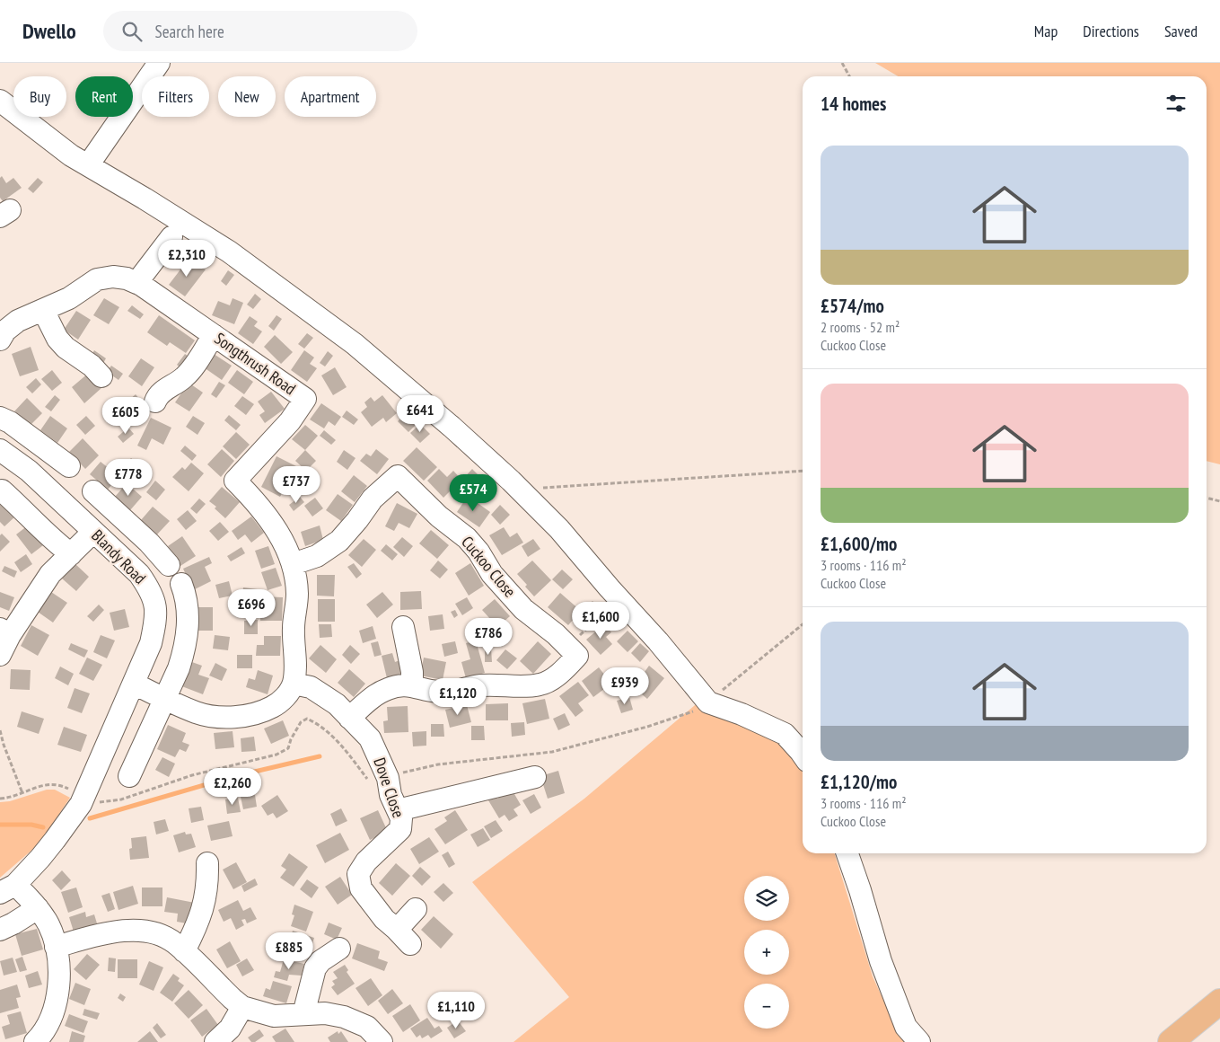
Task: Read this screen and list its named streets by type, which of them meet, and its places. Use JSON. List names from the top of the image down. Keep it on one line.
{"streets":{"street":["Songthrush Road","Blandy Road","Cuckoo Close","Dove Close"]},"crossings":[["Songthrush Road","Cuckoo Close"],["Songthrush Road","Dove Close"]],"page":{"header":"Dwello","search":"Search here","nav":["Map","Directions","Saved"],"chip":["Buy","Rent","Filters","New","Apartment"],"heading":"14 homes","list":[{"name":"£574/mo","note":"2 rooms · 52 m² · Cuckoo Close"},{"name":"£1,600/mo","note":"3 rooms · 116 m² · Cuckoo Close"},{"name":"£1,120/mo","note":"3 rooms · 116 m² · Cuckoo Close"}],"price":["£2,310","£641","£605","£778","£737","£574","£696","£1,600","£786","£939","£1,120","£2,260","£885","£1,110"],"map_buttons":["+","−"]}}
